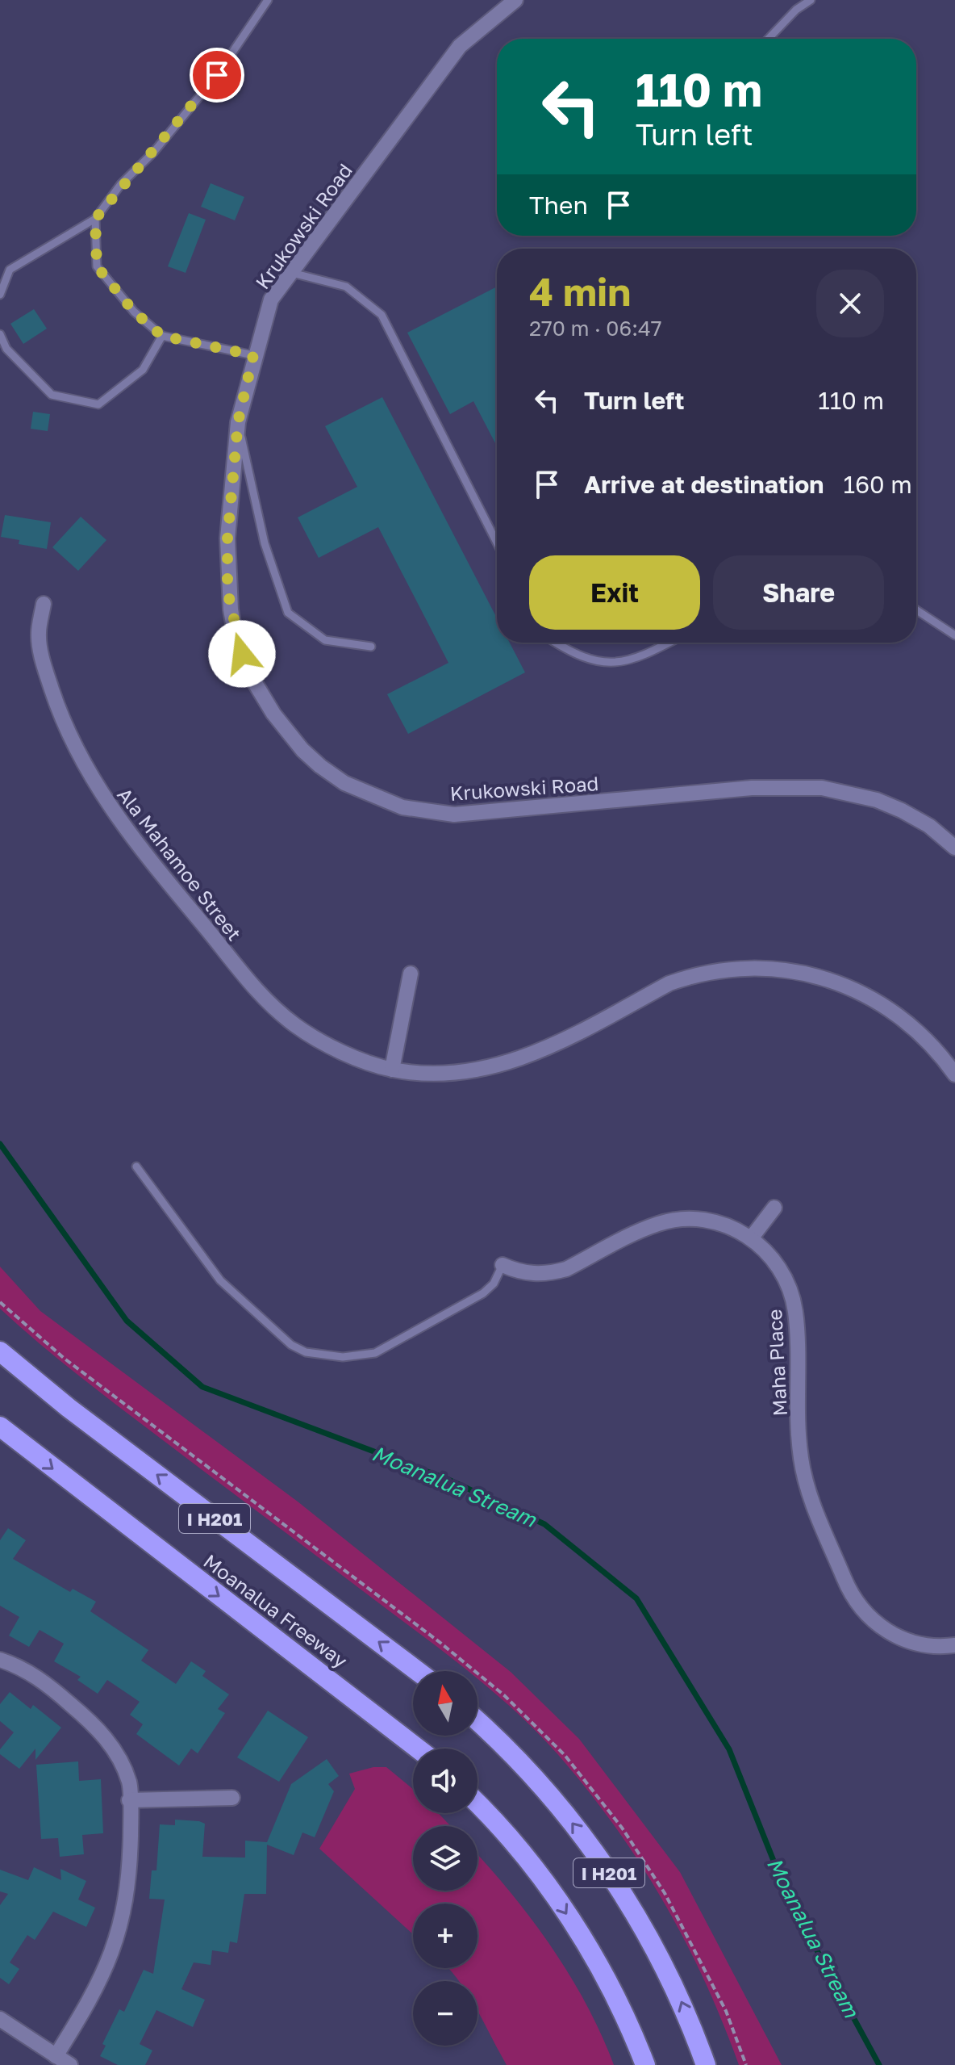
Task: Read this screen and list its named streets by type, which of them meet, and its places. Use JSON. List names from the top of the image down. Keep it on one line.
{"streets":{"highway":["I H201","Moanalua Freeway"],"street":["Krukowski Road","Ala Mahamoe Street","Maha Place"]},"water":["Moanalua Stream"],"north":"top","page":{"turn":["110 m","Turn left"],"then":"Then","heading":["4 min","270 m · 06:47"],"list":[{"name":"Turn left","value":"110 m"},{"name":"Arrive at destination","value":"160 m"}],"buttons":["Exit","Share"],"map_buttons":["+","−"]}}
